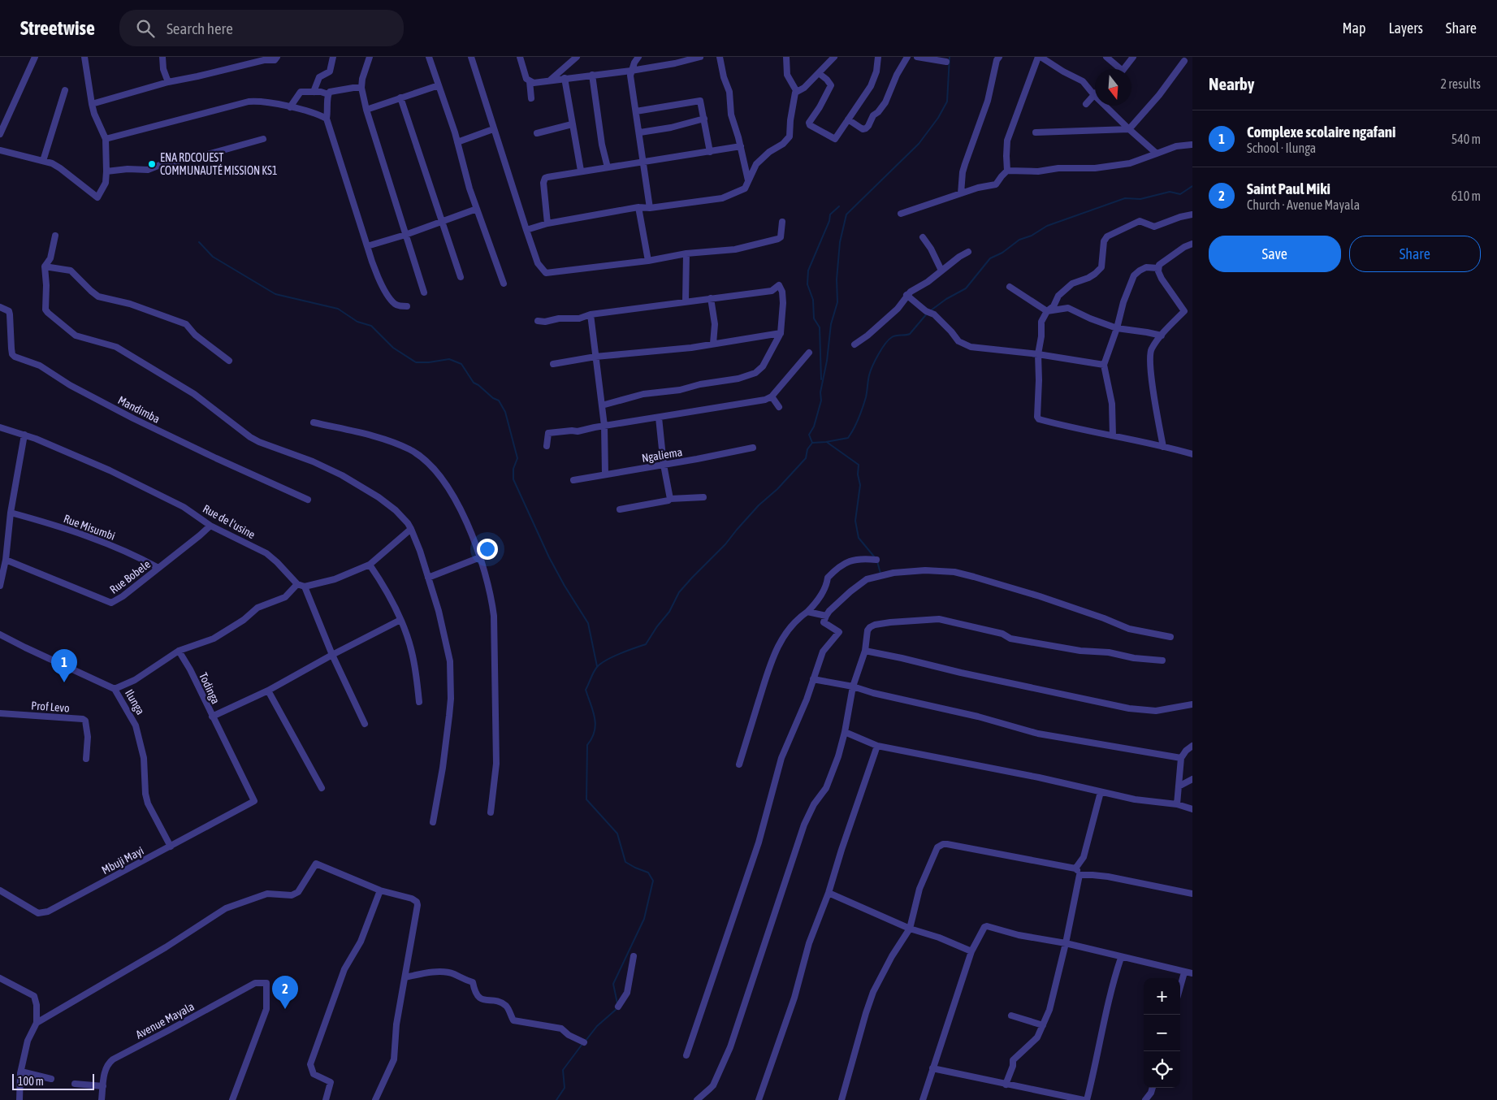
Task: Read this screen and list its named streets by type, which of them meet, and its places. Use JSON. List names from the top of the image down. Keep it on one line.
{"streets":{"street":["Mandimba","Ngaliema","Rue de l'usine","Rue Misumbi","Rue Bobele","Todinga","Ilunga","Prof Levo","Mbuji Mayi","Avenue Mayala"]},"crossings":[["Rue de l'usine","Rue Bobele"],["Rue Misumbi","Rue Bobele"],["Todinga","Mbuji Mayi"],["Ilunga","Mbuji Mayi"]],"places":["ENA RDCOUEST COMMUNAUTÉ MISSION KS1"],"scale_bar":"100 m","north":"bottom","page":{"header":"Streetwise","search":"Search here","nav":["Map","Layers","Share"],"heading":["Nearby","2 results"],"list":[{"mark":"1","name":"Complexe scolaire ngafani","note":"School · Ilunga","value":"540 m"},{"mark":"2","name":"Saint Paul Miki","note":"Church · Avenue Mayala","value":"610 m"}],"buttons":["Save","Share"],"pins":["1","2"],"map_buttons":["+","−"],"scale":"100 m"}}
